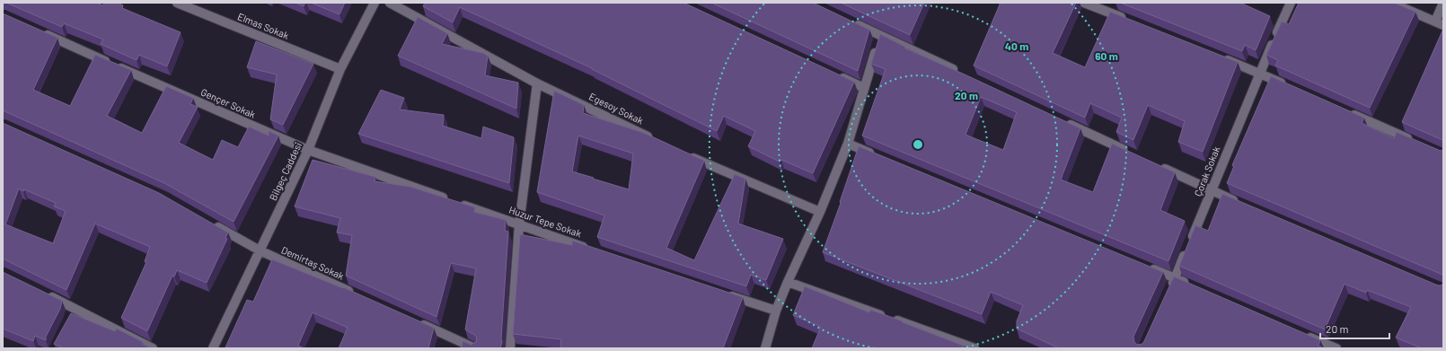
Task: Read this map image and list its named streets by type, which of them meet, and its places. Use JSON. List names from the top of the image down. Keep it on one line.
{"streets":{"street":["Elmas Sokak","Gençer Sokak","Egesoy Sokak","Bilgeç Caddesi","Çorak Sokak","Huzur Tepe Sokak","Demirtaş Sokak"]},"crossings":[["Elmas Sokak","Bilgeç Caddesi"],["Gençer Sokak","Bilgeç Caddesi"],["Gençer Sokak","Huzur Tepe Sokak"],["Bilgeç Caddesi","Huzur Tepe Sokak"],["Bilgeç Caddesi","Demirtaş Sokak"]],"scale_bar":"20 m","rings":["40 m","60 m","20 m"]}
